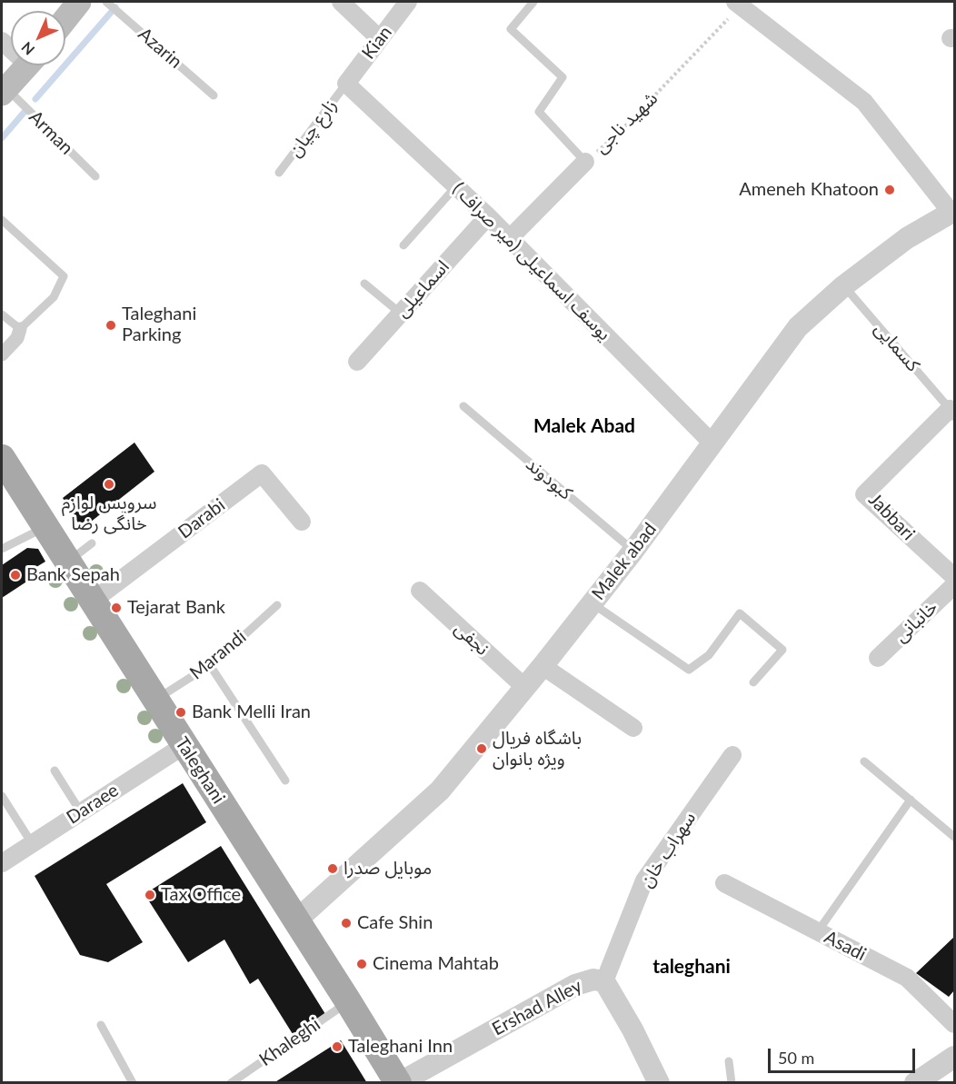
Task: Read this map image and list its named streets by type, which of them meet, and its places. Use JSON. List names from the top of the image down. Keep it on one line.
{"streets":{"main road":["Taleghani"],"street":["Kian","شهید ناجی","یوسف اسماعیلی (میر صراف )","اسماعیلی","Jabbari","Darabi","Malek abad","خانبانی","نجفی","Daraee","سهراب خان","Asadi","Ershad Alley"],"lane":["Azarin","زارع چیان","Arman","کسمایی","کبودوند","Marandi","Khaleghi"]},"crossings":[["Kian","زارع چیان"],["Kian","یوسف اسماعیلی (میر صراف )"],["شهید ناجی","یوسف اسماعیلی (میر صراف )"],["زارع چیان","یوسف اسماعیلی (میر صراف )"],["یوسف اسماعیلی (میر صراف )","اسماعیلی"],["یوسف اسماعیلی (میر صراف )","Malek abad"],["کسمایی","Jabbari"],["کسمایی","Malek abad"],["کبودوند","Malek abad"],["Darabi","Taleghani"],["Malek abad","نجفی"],["Malek abad","Taleghani"],["Marandi","Taleghani"],["Taleghani","Daraee"],["Taleghani","Ershad Alley"],["Taleghani","Khaleghi"],["سهراب خان","Ershad Alley"]],"districts":["Malek Abad","taleghani"],"places":["Ameneh Khatoon","Taleghani Parking","سرویس لوازم خانگی رضا","Bank Sepah","Tejarat Bank","Bank Melli Iran","باشگاه فریال ویژه بانوان","موبایل صدرا","Tax Office","Cafe Shin","Cinema Mahtab","Taleghani Inn"],"scale_bar":"50 m","north":"bottom left"}
